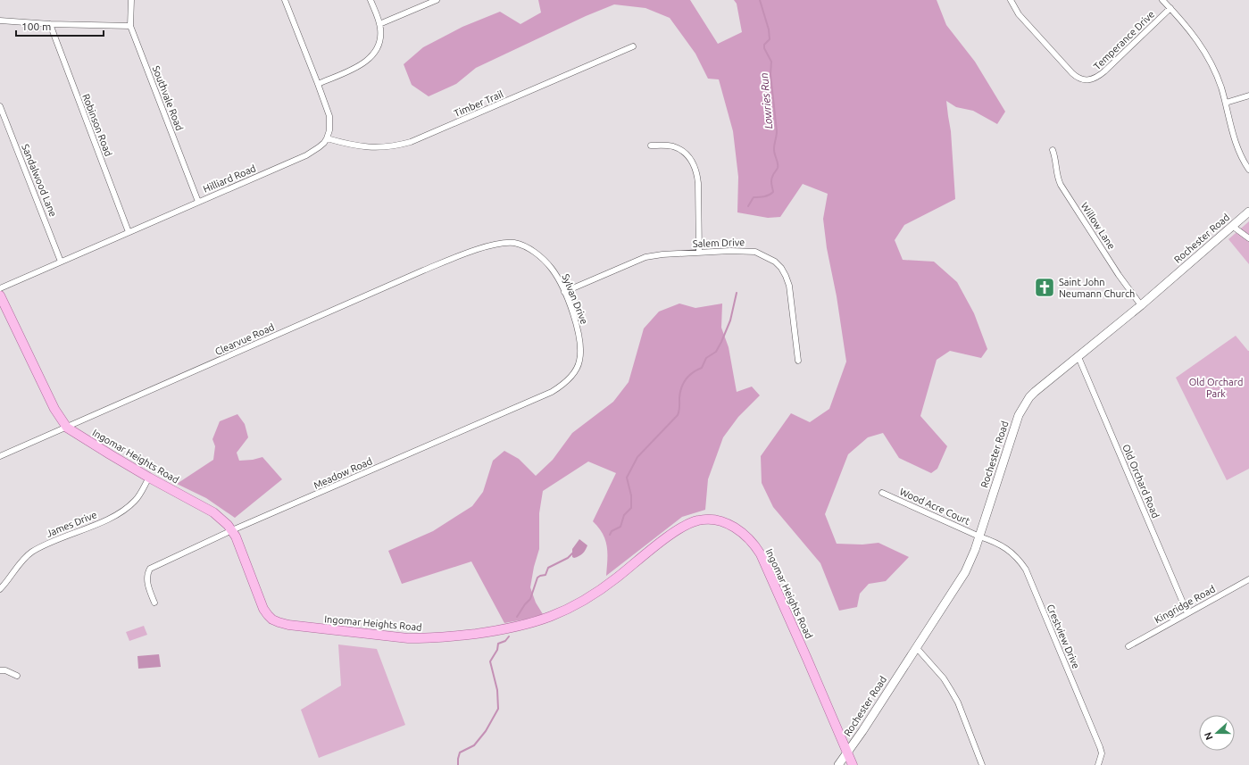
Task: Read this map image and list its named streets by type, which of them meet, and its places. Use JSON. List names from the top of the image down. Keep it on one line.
{"streets":{"main road":["Ingomar Heights Road"],"street":["Temperance Drive","Southvale Road","Timber Trail","Robinson Road","Hilliard Road","Sandalwood Lane","Willow Lane","Rochester Road","Salem Drive","Sylvan Drive","Clearvue Road","Meadow Road","Old Orchard Road","Wood Acre Court","James Drive","Kingridge Road","Crestview Drive"]},"crossings":[["Southvale Road","Hilliard Road"],["Timber Trail","Hilliard Road"],["Robinson Road","Hilliard Road"],["Hilliard Road","Sandalwood Lane"],["Willow Lane","Rochester Road"],["Rochester Road","Ingomar Heights Road"],["Rochester Road","Old Orchard Road"],["Rochester Road","Wood Acre Court"],["Rochester Road","Crestview Drive"],["Salem Drive","Sylvan Drive"],["Sylvan Drive","Clearvue Road"],["Sylvan Drive","Meadow Road"],["Clearvue Road","Ingomar Heights Road"],["Ingomar Heights Road","Meadow Road"],["Ingomar Heights Road","James Drive"],["Old Orchard Road","Kingridge Road"],["Wood Acre Court","Crestview Drive"]],"water":["Lowries Run"],"parks":["Old Orchard Park"],"places":{"church":["Saint John Neumann Church"]},"scale_bar":"100 m","north":"left"}
